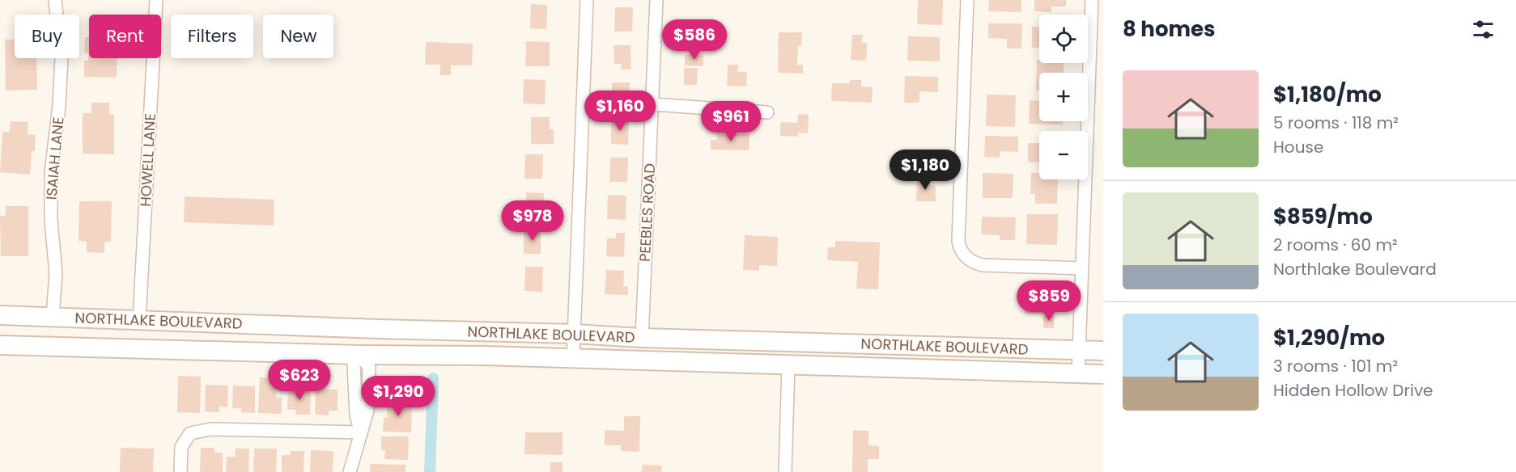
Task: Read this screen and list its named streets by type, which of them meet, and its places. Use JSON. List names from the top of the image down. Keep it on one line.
{"streets":{"main road":["NORTHLAKE BOULEVARD"],"street":["ISAIAH LANE","HOWELL LANE","PEEBLES ROAD"]},"crossings":[["ISAIAH LANE","NORTHLAKE BOULEVARD"],["HOWELL LANE","NORTHLAKE BOULEVARD"],["PEEBLES ROAD","NORTHLAKE BOULEVARD"]],"page":{"heading":"8 homes","map_buttons":["+","−"],"chip":["Buy","Rent","Filters","New"],"price":["$586","$1,160","$961","$1,180","$978","$859","$623","$1,290"],"list":[{"name":"$1,180/mo","note":"5 rooms · 118 m² · House"},{"name":"$859/mo","note":"2 rooms · 60 m² · Northlake Boulevard"},{"name":"$1,290/mo","note":"3 rooms · 101 m² · Hidden Hollow Drive"}]}}
